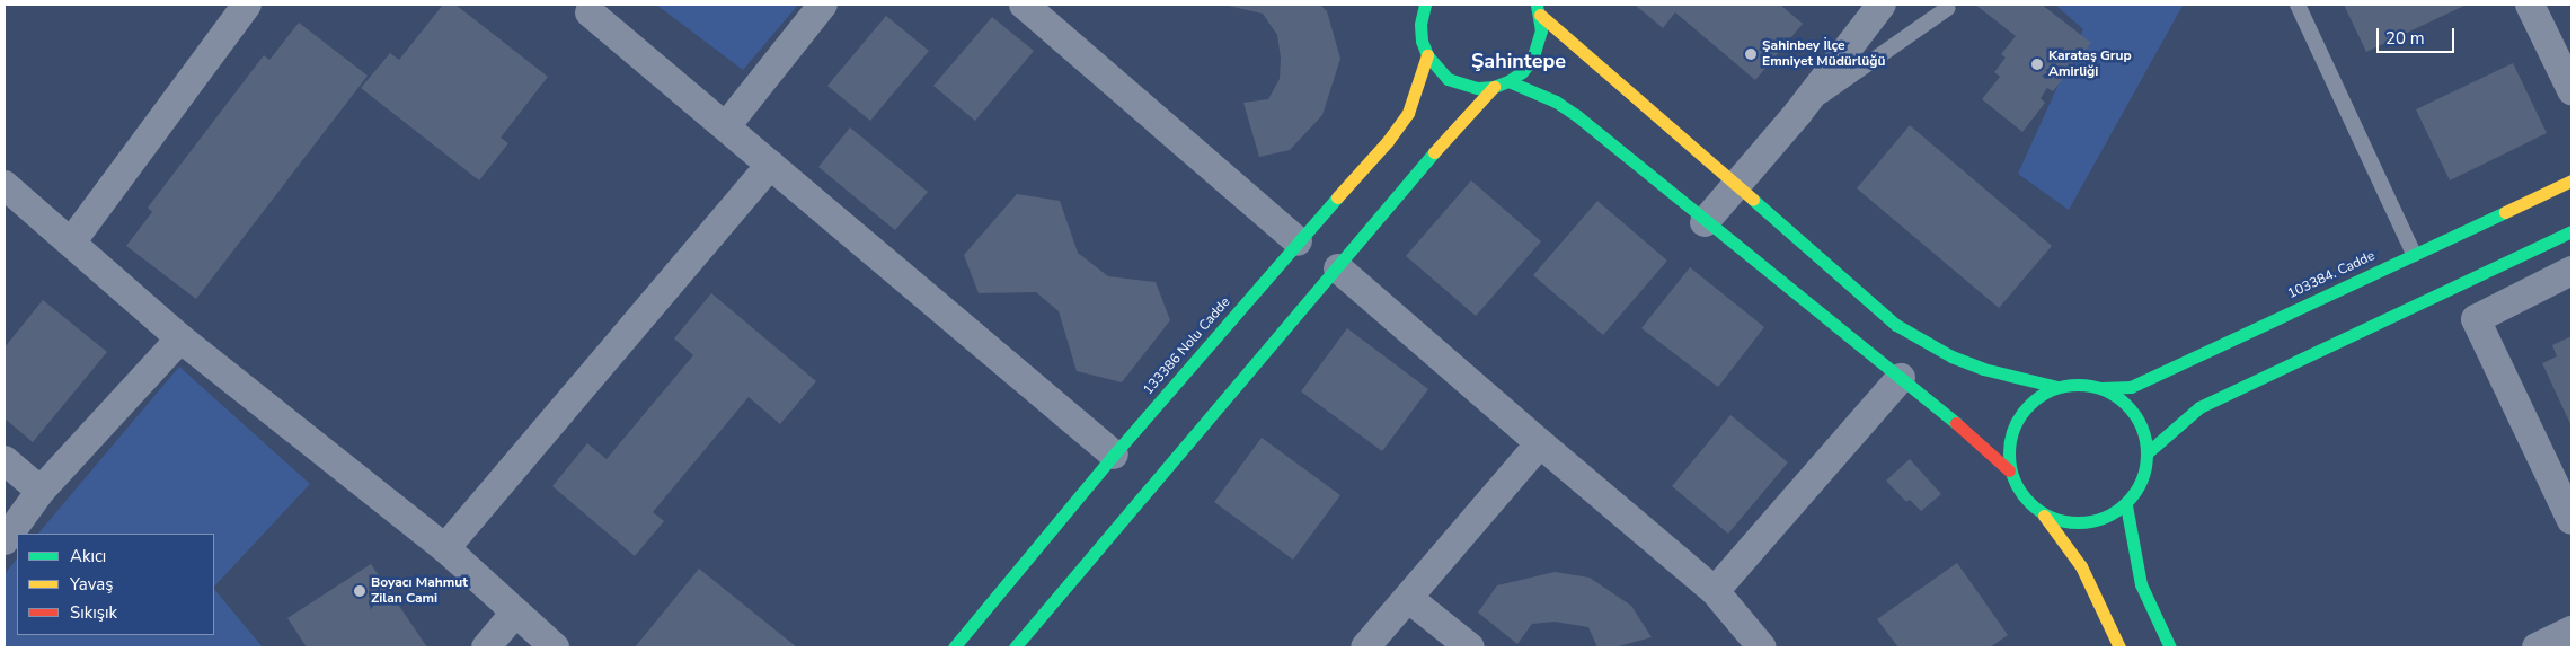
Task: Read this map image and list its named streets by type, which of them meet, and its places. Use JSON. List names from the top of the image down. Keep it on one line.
{"streets":{"street":["103384. Cadde","133386 Nolu Cadde"]},"districts":["Şahintepe"],"places":["Şahinbey İlçe Emniyet Müdürlüğü","Karataş Grup Amirliği","Boyacı Mahmut Zilan Cami"],"legend":["Akıcı","Yavaş","Sıkışık"],"scale_bar":"20 m"}
